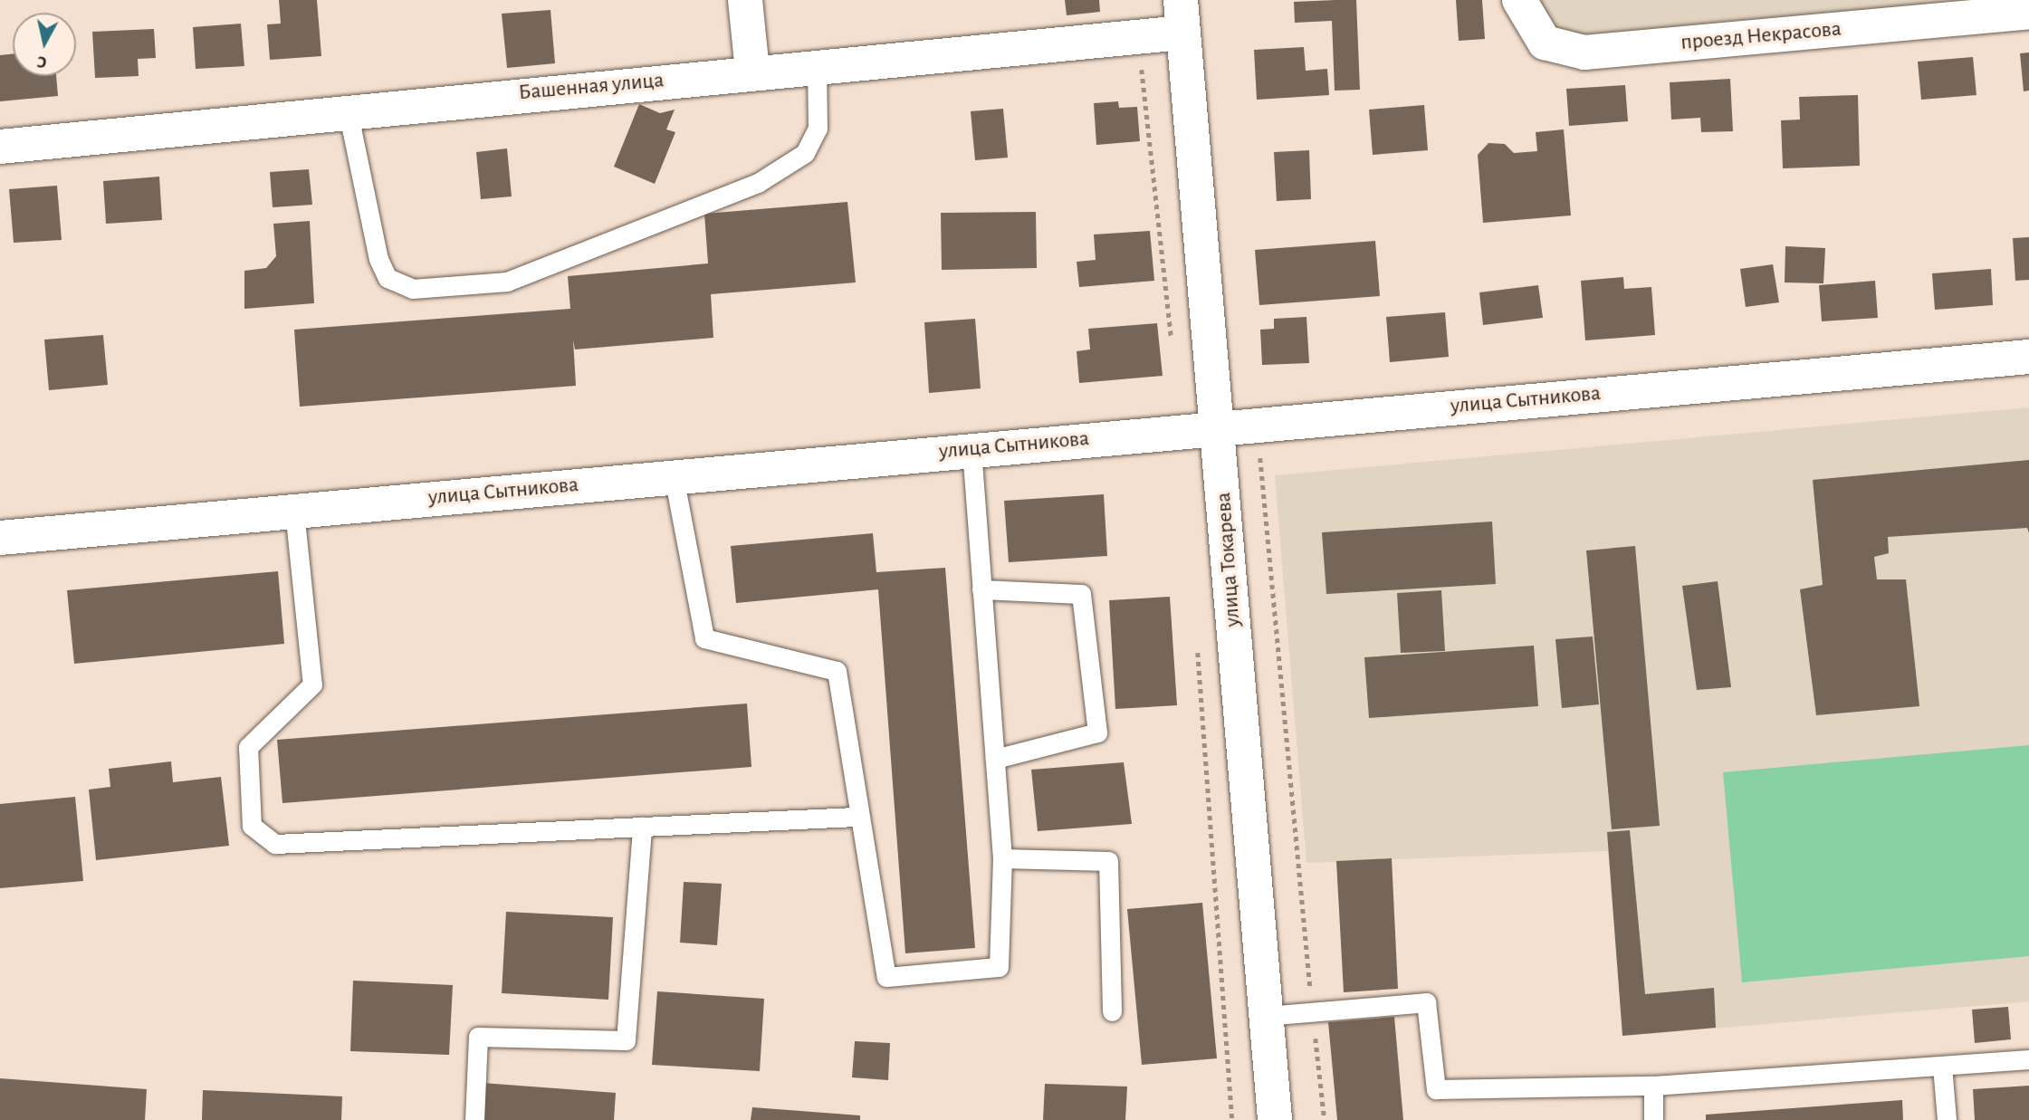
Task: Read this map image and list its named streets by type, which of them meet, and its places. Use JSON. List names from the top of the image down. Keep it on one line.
{"streets":{"street":["проезд Некрасова","Башенная улица","улица Сытникова","улица Токарева"]},"crossings":[["Башенная улица","улица Токарева"],["улица Сытникова","улица Токарева"]],"north":"bottom"}
